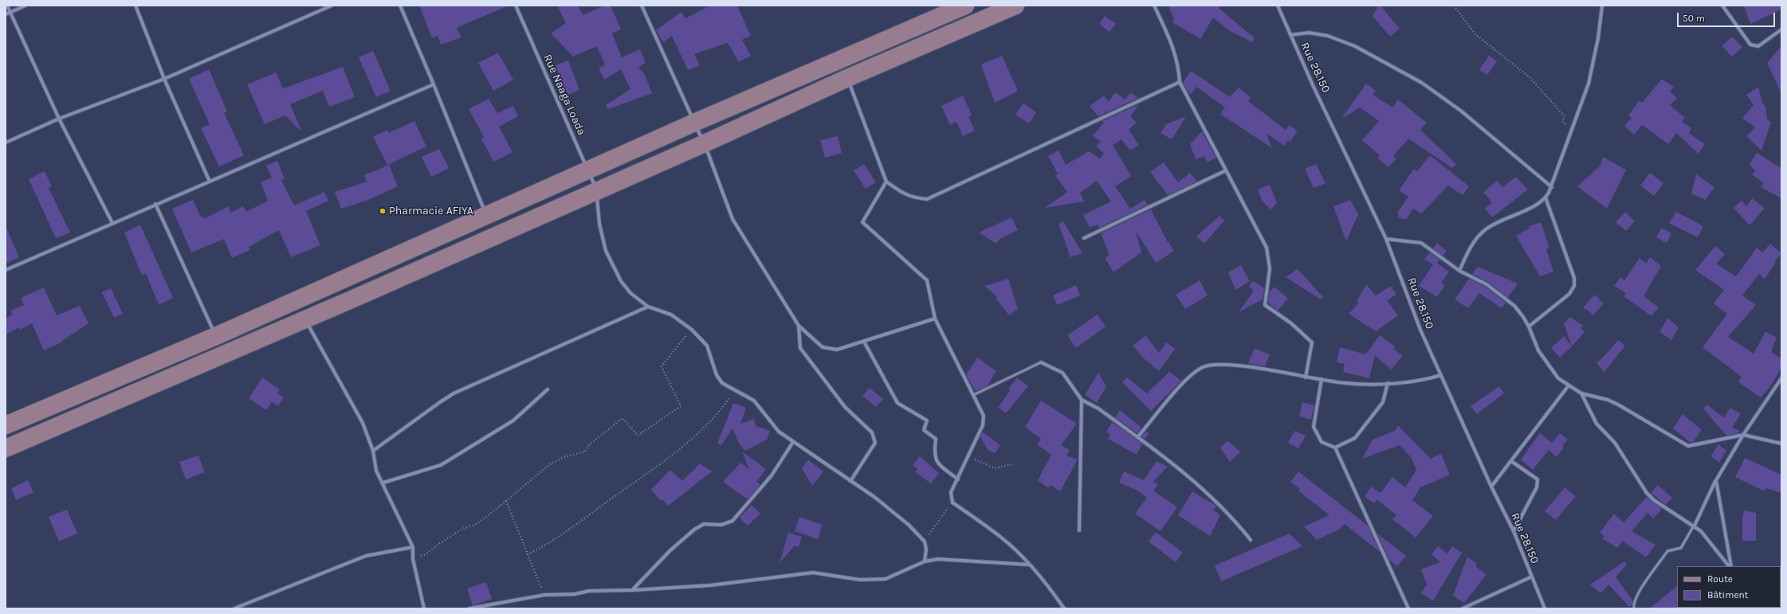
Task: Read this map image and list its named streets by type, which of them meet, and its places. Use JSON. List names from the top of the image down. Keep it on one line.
{"streets":{"street":["Rue 28.150","Rue Naaga Loada"]},"places":["Pharmacie AFIYA"],"legend":["Route","Bâtiment"],"scale_bar":"50 m"}
